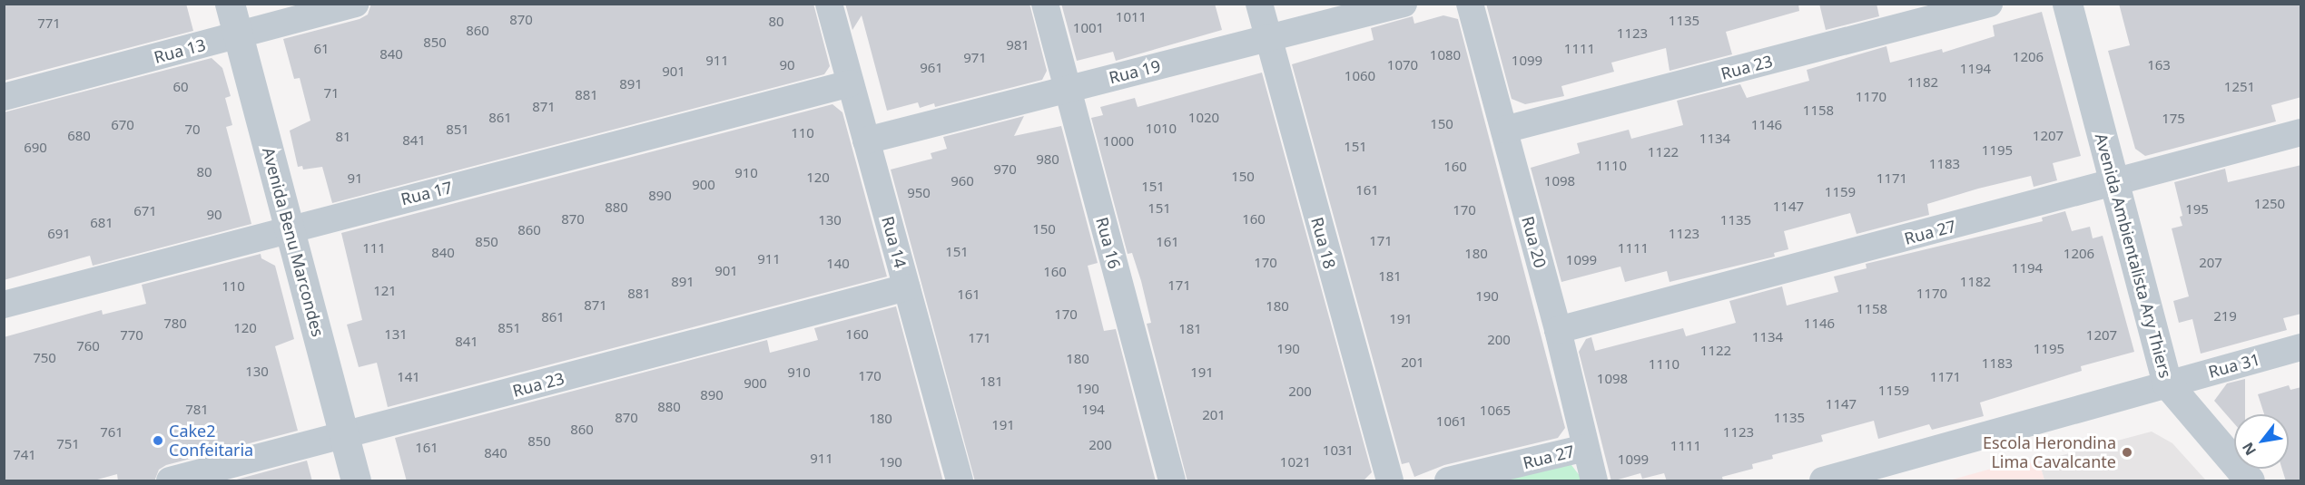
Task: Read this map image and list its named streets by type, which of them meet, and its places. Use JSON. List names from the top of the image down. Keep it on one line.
{"streets":{"street":["Rua 13","Rua 23","Rua 19","Rua 17","Rua 27","Avenida Benu Marcondes","Rua 14","Rua 20","Rua 16","Rua 18","Avenida Ambientalista Ary Thiers","Rua 31"]},"crossings":[["Rua 13","Avenida Benu Marcondes"],["Rua 23","Avenida Benu Marcondes"],["Rua 23","Rua 14"],["Rua 23","Rua 20"],["Rua 19","Rua 14"],["Rua 19","Rua 16"],["Rua 19","Rua 18"],["Rua 17","Avenida Benu Marcondes"],["Rua 17","Rua 14"],["Rua 27","Rua 20"],["Rua 27","Avenida Ambientalista Ary Thiers"],["Avenida Ambientalista Ary Thiers","Rua 31"]],"places":["Cake2 Confeitaria","Escola Herondina Lima Cavalcante"],"house_numbers":["1011","870","1135","80","771","1001","860","1123","850","981","61","1111","840","1080","1206","971","911","1099","90","1070","163","961","1194","901","1060","1182","891","60","1251","71","881","1170","871","1158","861","1020","175","150","670","1146","1010","70","851","110","680","1207","81","1134","841","1000","151","690","1195","1122","980","1183","1110","160","970","80","910","150","120","91","1171","960","1098","900","151","161","1159","950","890","1250","1147","880","151","195","170","671","90","870","160","130","1135","681","150","860","691","1123","171","850","161","111","1111","151","840","180","1206","911","1099","170","207","140","1194","901","160","181","891","1182","171","110","121","881","1170","161","190","871","180","1158","170","219","861","191","780","1146","120","851","181","131","160","770","1207","1134","171","200","841","760","190","1195","1122","750","180","201","1183","1110","130","910","191","170","141","1171","1098","181","900","190","1159","200","890","1147","880","781","194","1065","201","870","1135","180","1061","191","860","761","1123","850","751","200","1111","161","1031","840","741","911","1099","190","1021"],"north":"bottom left"}
